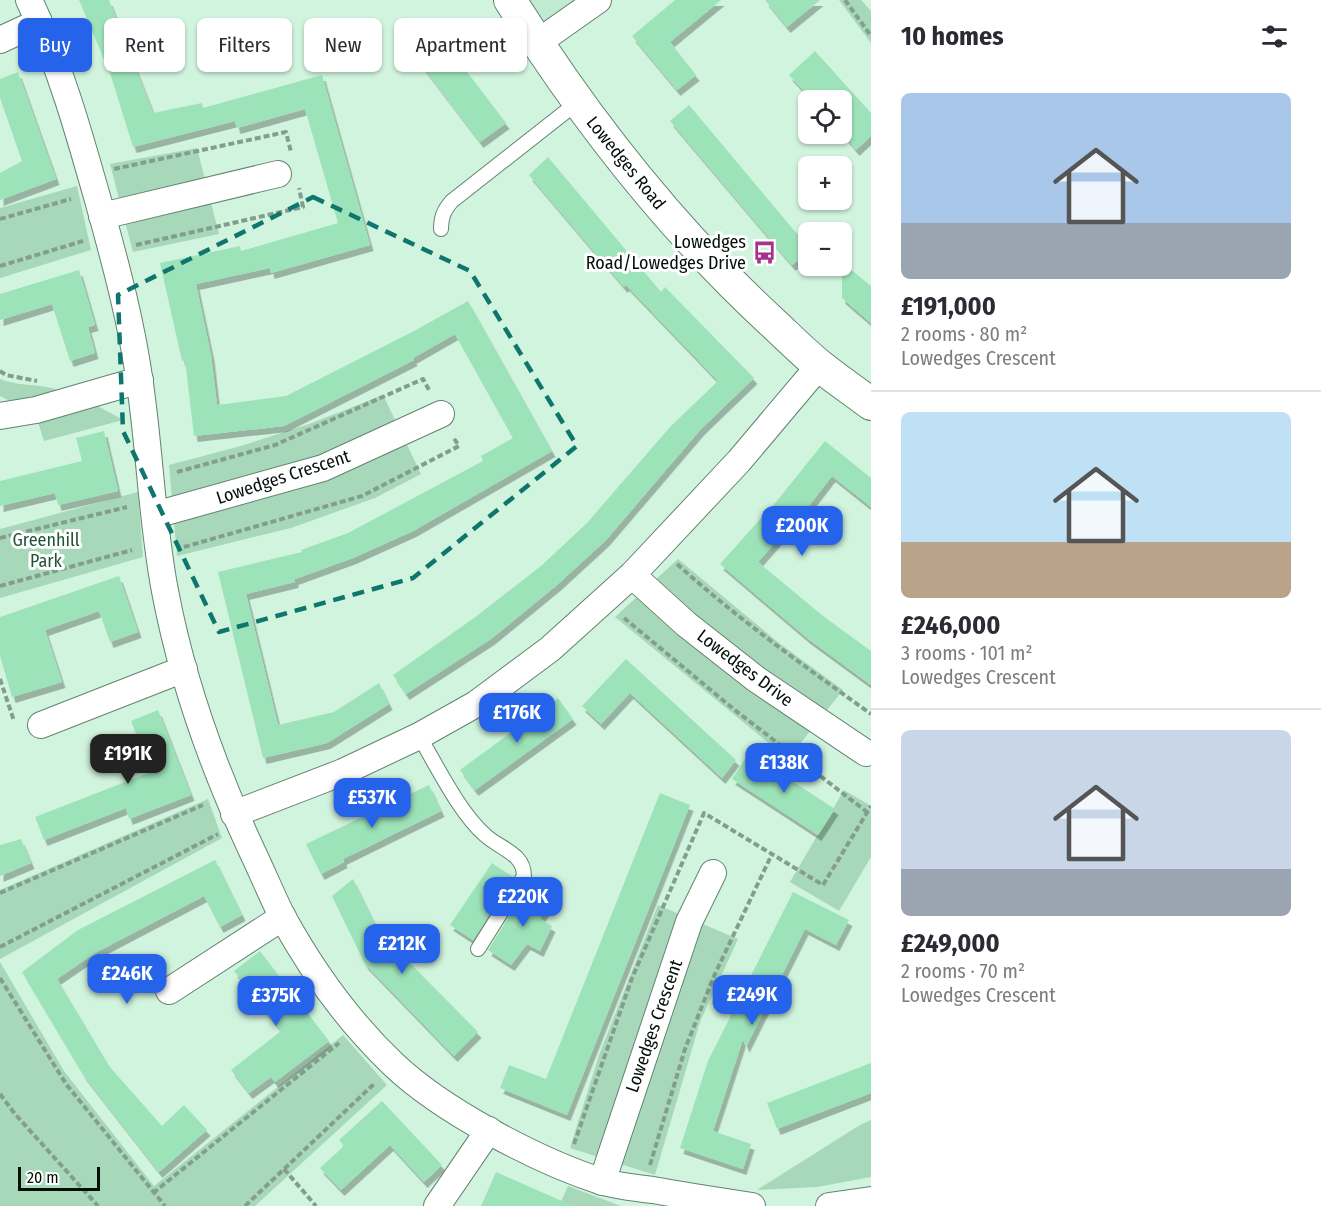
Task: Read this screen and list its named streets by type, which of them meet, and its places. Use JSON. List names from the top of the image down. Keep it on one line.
{"streets":{"street":["Lowedges Road","Lowedges Crescent","Lowedges Drive"]},"parks":["Greenhill Park"],"places":{"bus stop":["Lowedges Road/Lowedges Drive"]},"scale_bar":"20 m","page":{"heading":"10 homes","chip":["Buy","Rent","Filters","New","Apartment"],"list":[{"name":"£191,000","note":"2 rooms · 80 m² · Lowedges Crescent"},{"name":"£246,000","note":"3 rooms · 101 m² · Lowedges Crescent"},{"name":"£249,000","note":"2 rooms · 70 m² · Lowedges Crescent"}],"map_buttons":["+","−"],"price":["£200K","£176K","£191K","£138K","£537K","£220K","£212K","£246K","£249K","£375K"],"scale":"20 m"}}
